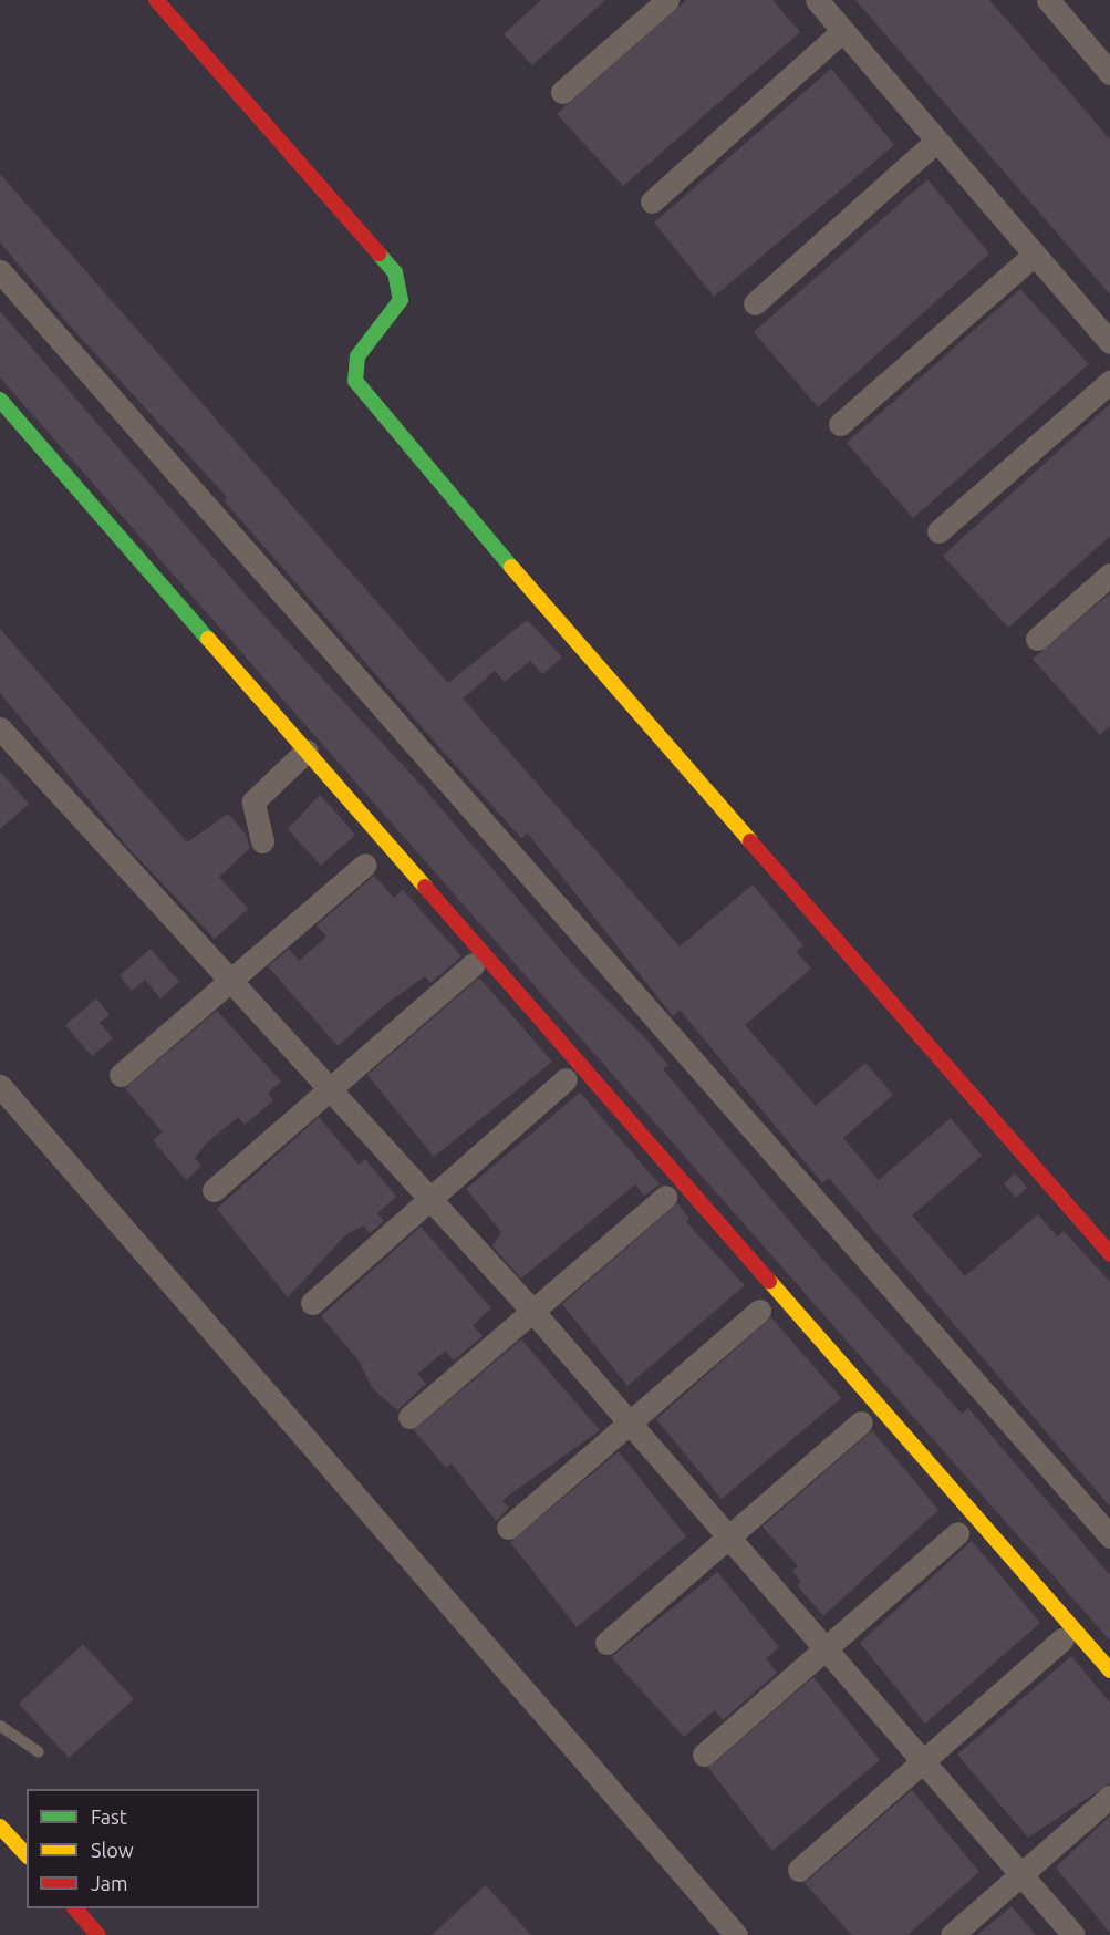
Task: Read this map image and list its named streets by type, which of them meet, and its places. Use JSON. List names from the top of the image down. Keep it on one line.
{"legend":["Fast","Slow","Jam"]}
